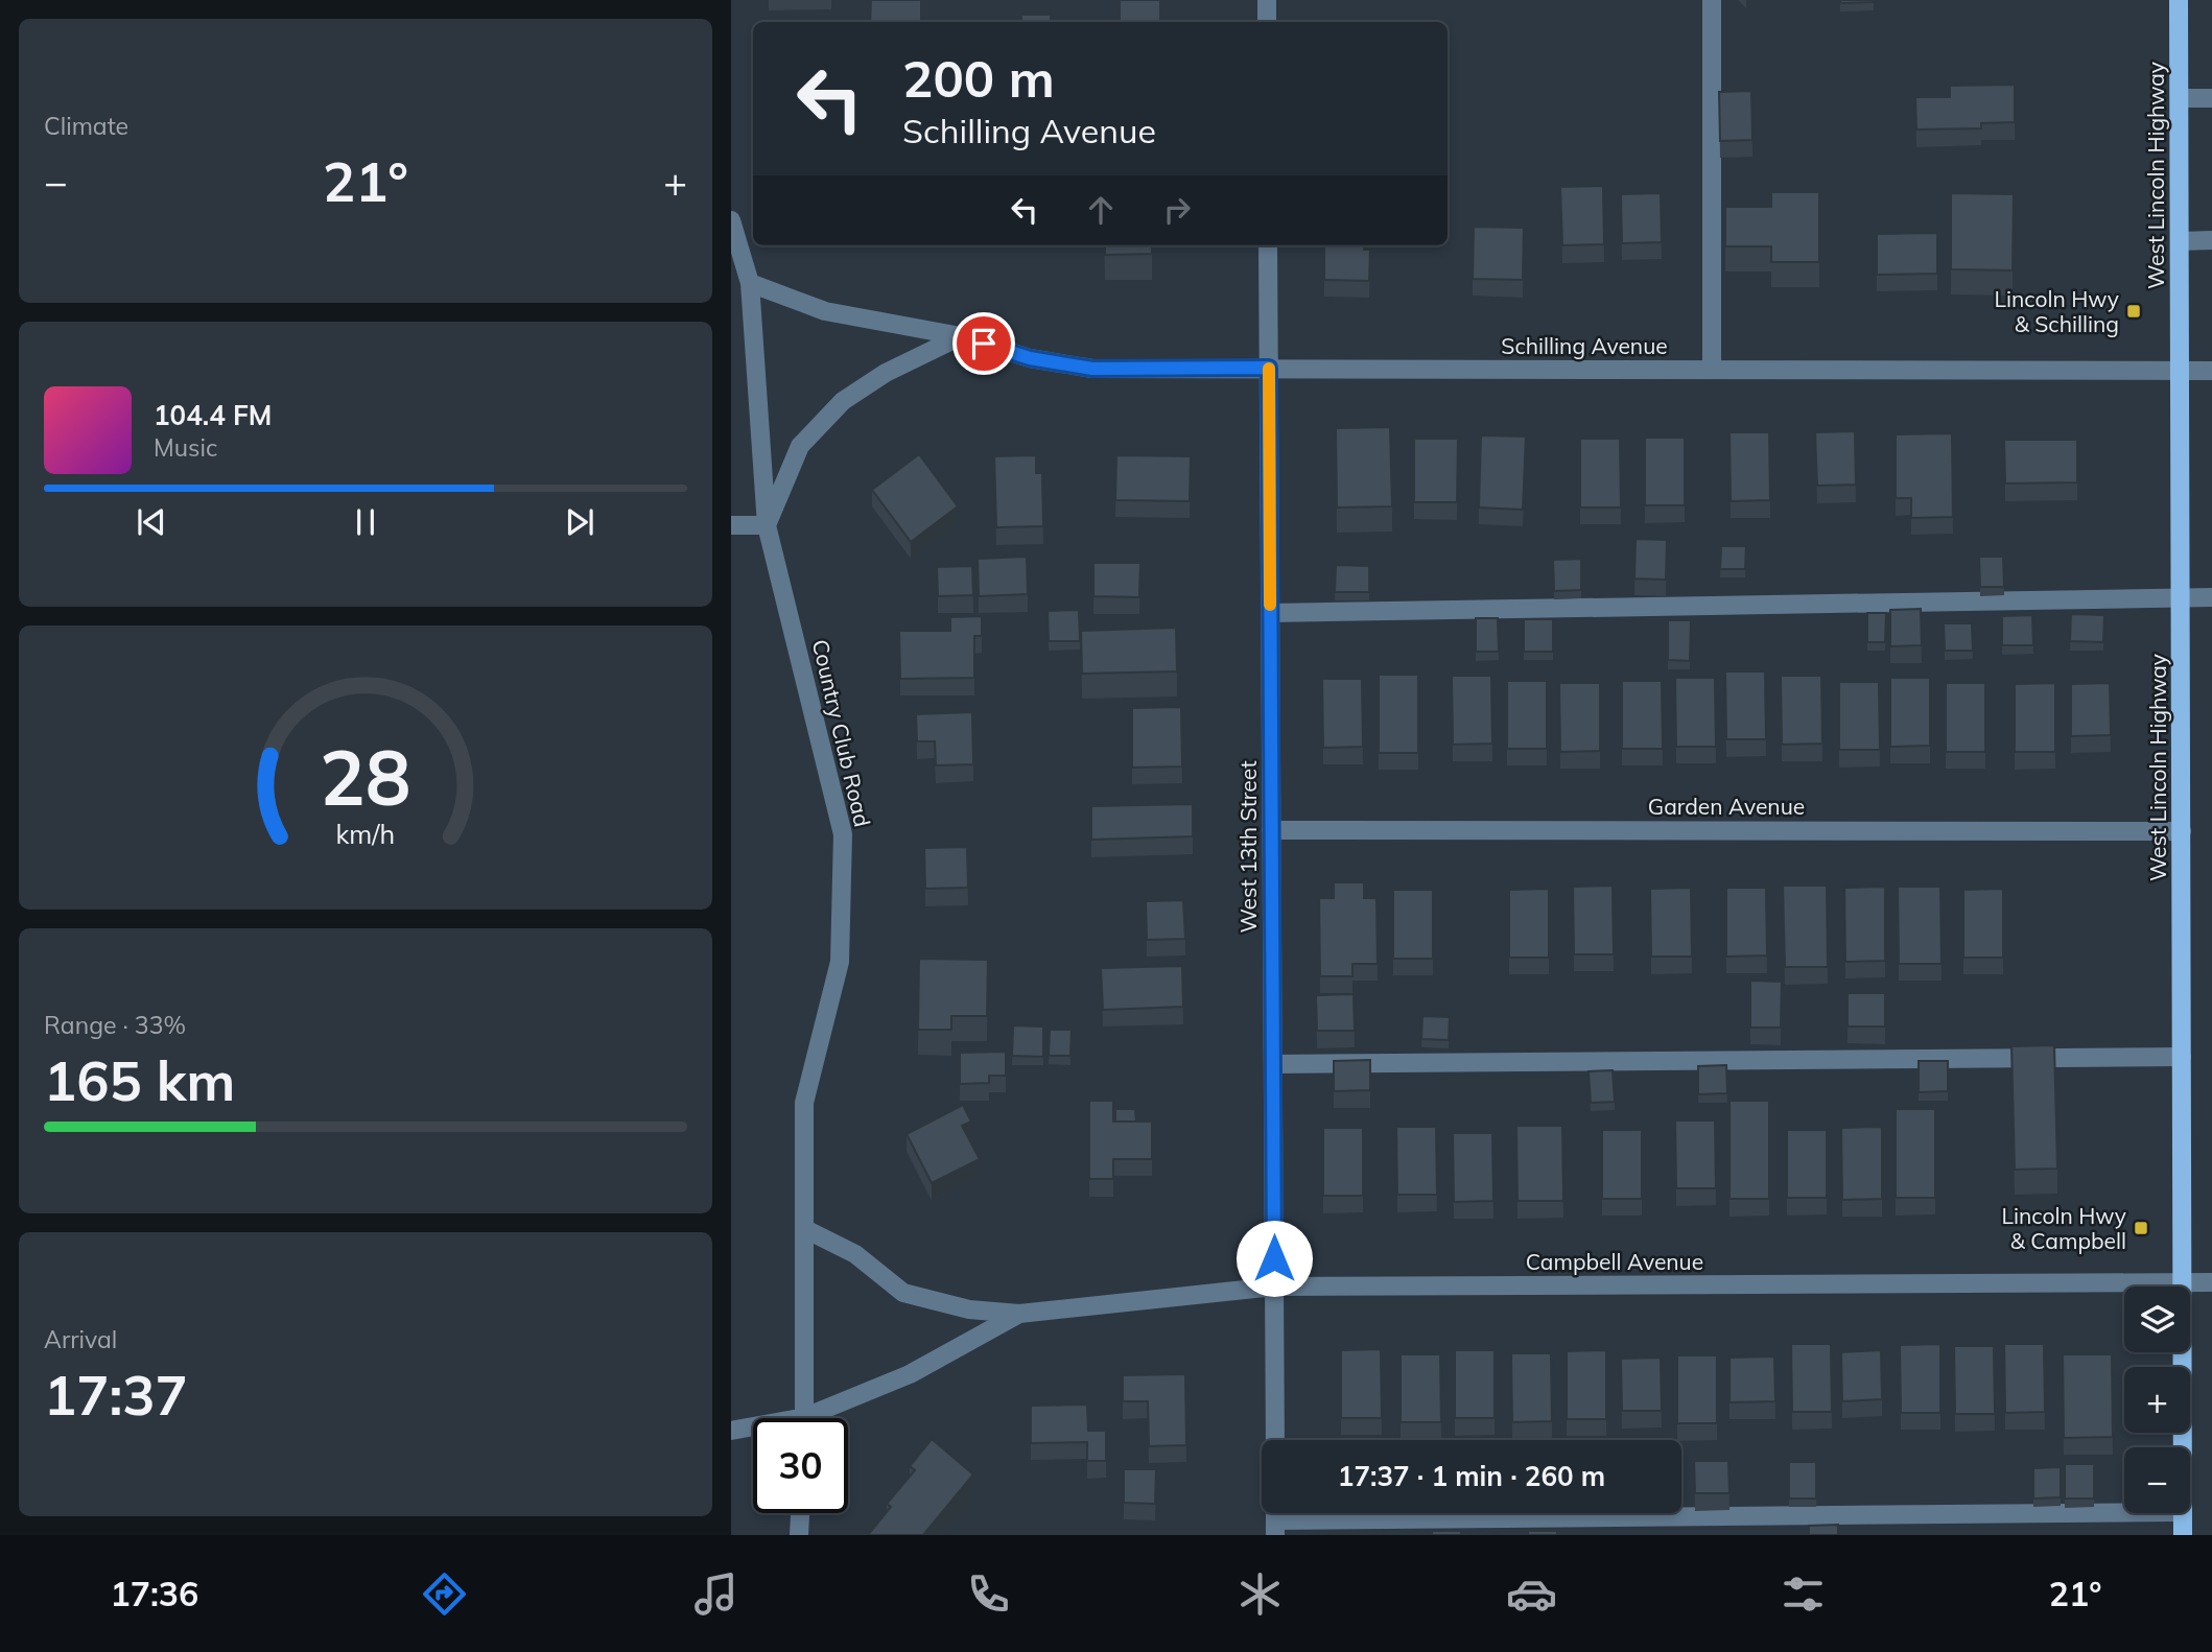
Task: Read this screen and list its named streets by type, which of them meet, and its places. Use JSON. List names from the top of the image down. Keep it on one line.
{"streets":{"main road":["West Lincoln Highway"],"street":["Schilling Avenue","Country Club Road","Garden Avenue","West 13th Street","Campbell Avenue"]},"crossings":[["West Lincoln Highway","Schilling Avenue"],["West Lincoln Highway","Garden Avenue"],["West Lincoln Highway","Campbell Avenue"],["Schilling Avenue","Country Club Road"],["Schilling Avenue","West 13th Street"],["Country Club Road","Campbell Avenue"],["Garden Avenue","West 13th Street"],["West 13th Street","Campbell Avenue"]],"places":{"transit":["Lincoln Hwy & Schilling","Lincoln Hwy & Campbell"]},"page":{"tile":["Climate",["Range · 33%","165 km"],["Arrival","17:37"]],"turn":["200 m","Schilling Avenue"],"heat":["−","21°","+"],"song":["104.4 FM","Music"],"map_buttons":["+","−"],"limit":"30","trip":"17:37 · 1 min · 260 m","tabs":["17:36","21°"],"gauge":["28","km/h"]}}
